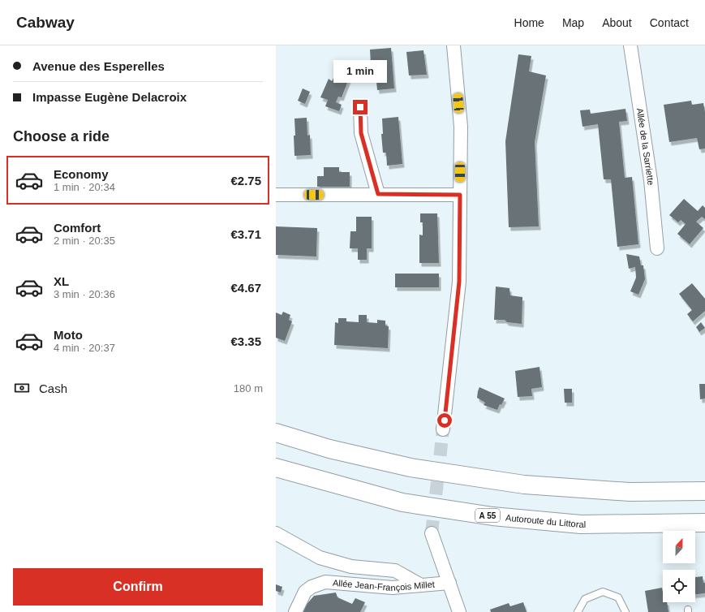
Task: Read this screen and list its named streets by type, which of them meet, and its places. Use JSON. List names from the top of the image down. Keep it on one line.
{"streets":{"highway":["A 55","Autoroute du Littoral"],"street":["Allée de la Sarriette","Allée Jean-François Millet"]},"north":"top","page":{"header":"Cabway","nav":["Home","Map","About","Contact"],"banner":["Avenue des Esperelles","Impasse Eugène Delacroix"],"bubble":"1 min","heading":"Choose a ride","list":[{"name":"Economy","note":"1 min · 20:34","value":"€2.75"},{"name":"Comfort","note":"2 min · 20:35","value":"€3.71"},{"name":"XL","note":"3 min · 20:36","value":"€4.67"},{"name":"Moto","note":"4 min · 20:37","value":"€3.35"}],"pay":["Cash","180 m"],"buttons":"Confirm"}}
